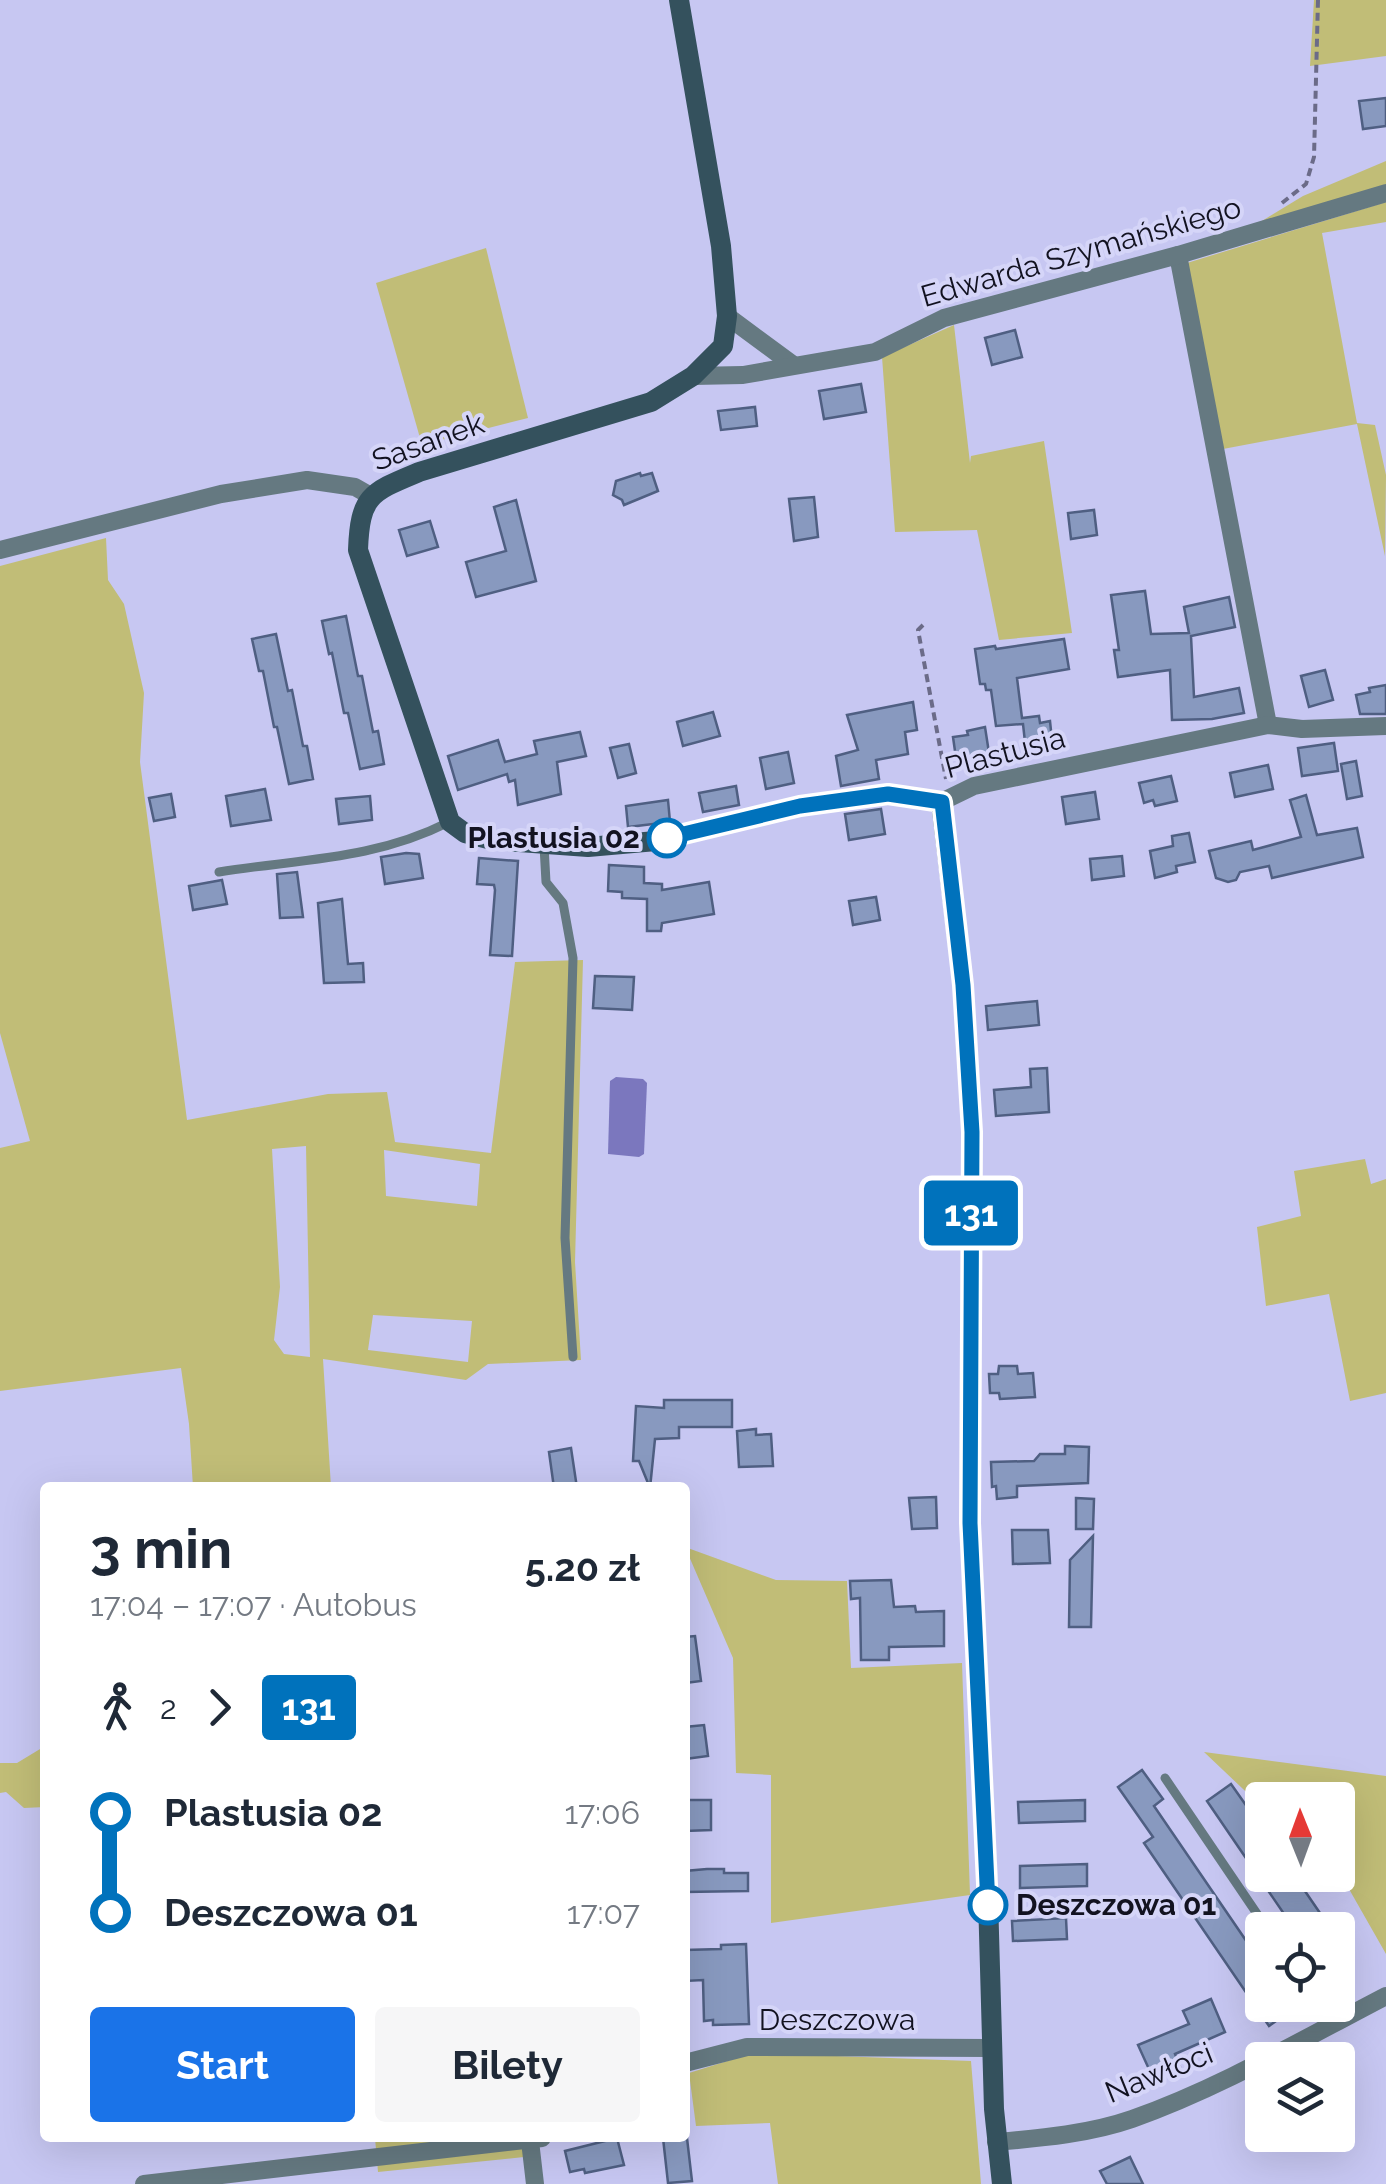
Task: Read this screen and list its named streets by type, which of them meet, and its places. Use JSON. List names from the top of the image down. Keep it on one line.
{"streets":{"street":["Edwarda Szymańskiego","Sasanek","Plastusia","Deszczowa","Nawłoci"]},"crossings":[["Edwarda Szymańskiego","Sasanek"]],"places":["Plastusia 02","Deszczowa 01"],"lines":["bus line 131"],"north":"top","page":{"on_map":"131","heading":["3 min","17:04 – 17:07 · Autobus","5.20 zł"],"legs":["2","131"],"list":[{"name":"Plastusia 02","value":"17:06"},{"name":"Deszczowa 01","value":"17:07"}],"buttons":["Start","Bilety"]}}
